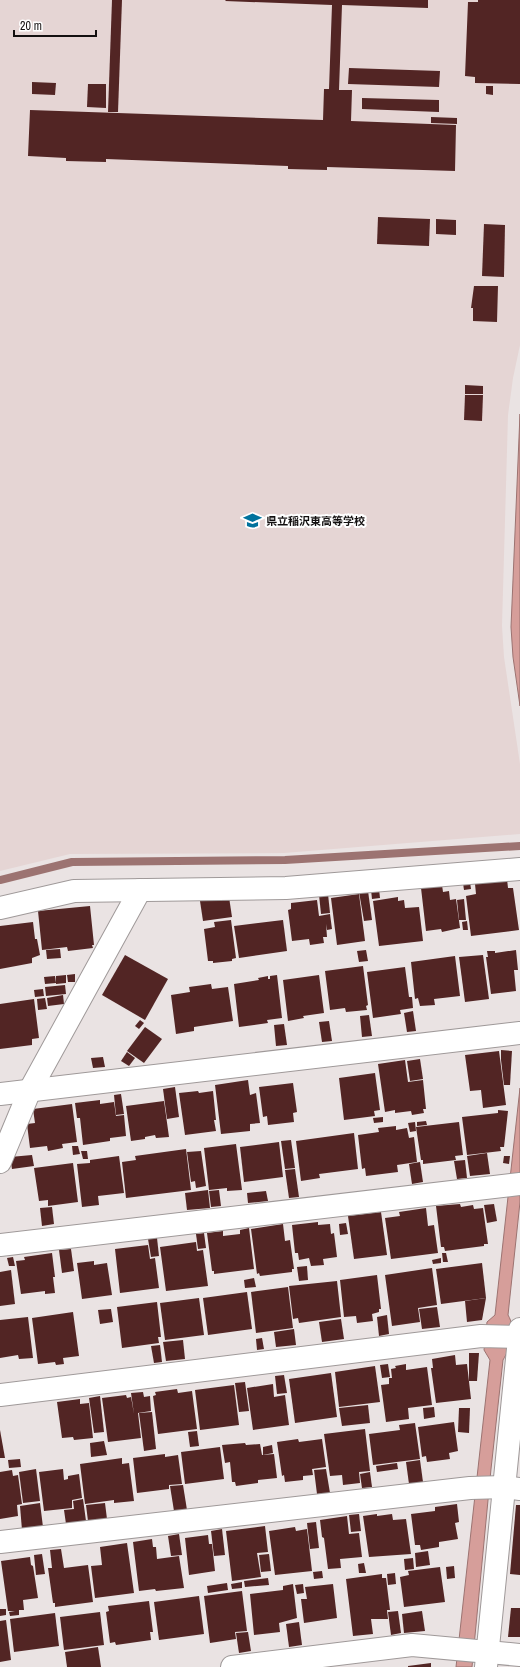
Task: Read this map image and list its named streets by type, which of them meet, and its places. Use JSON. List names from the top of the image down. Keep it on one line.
{"places":{"school or university":["県立稲沢東高等学校"]},"scale_bar":"20 m"}
